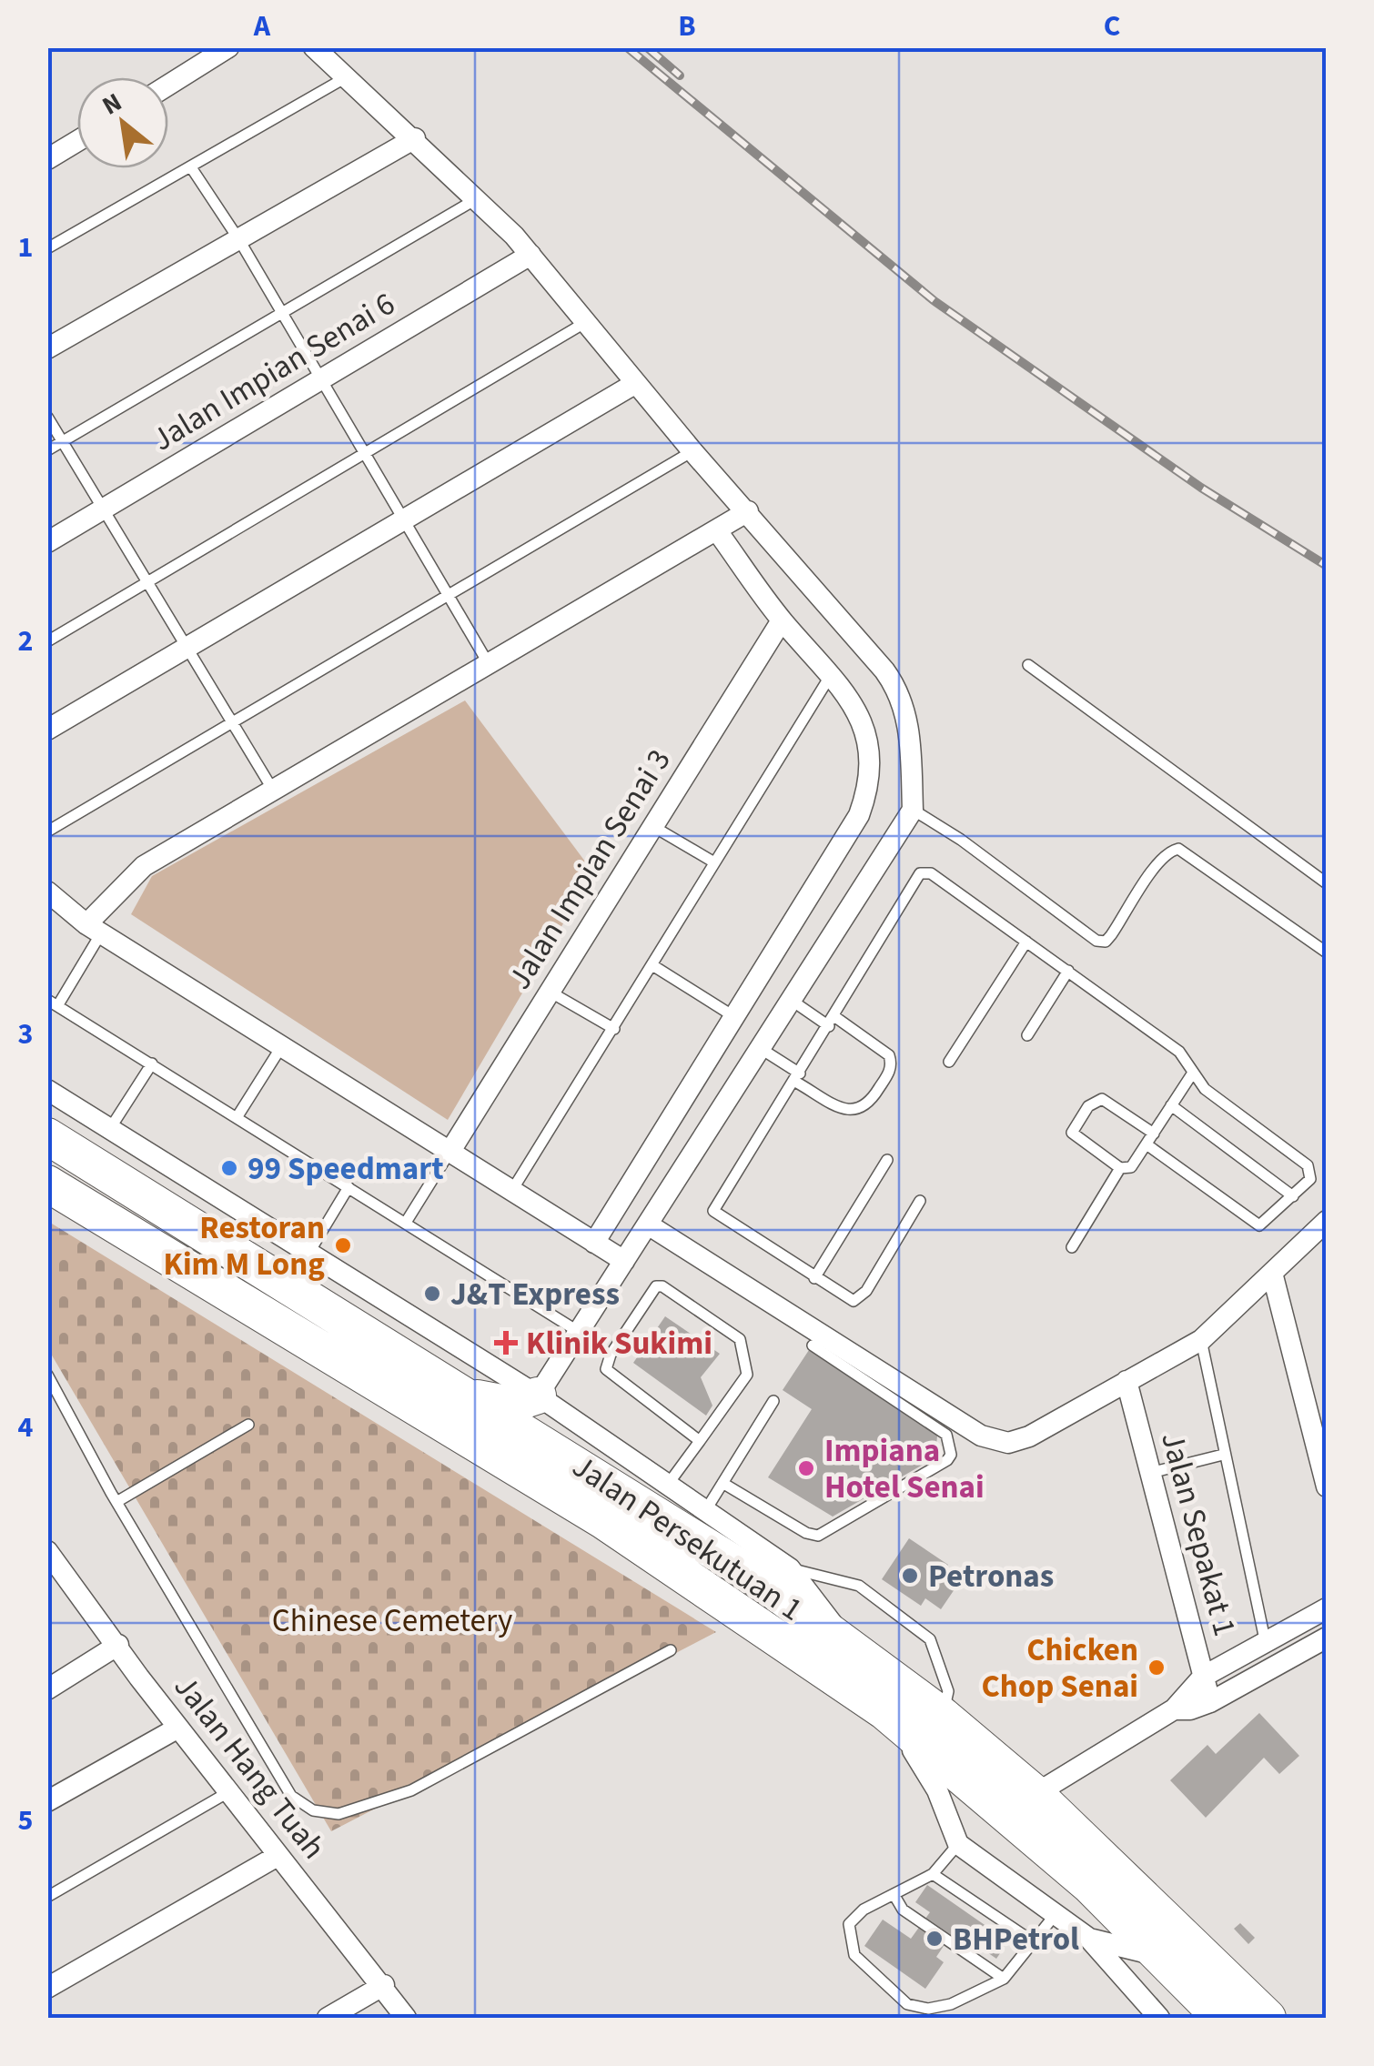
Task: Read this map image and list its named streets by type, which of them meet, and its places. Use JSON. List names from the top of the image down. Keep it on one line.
{"streets":{"highway":["Jalan Persekutuan 1"],"street":["Jalan Impian Senai 6","Jalan Impian Senai 3","Jalan Sepakat 1","Jalan Hang Tuah"]},"parks":["Chinese Cemetery"],"places":{"other":["99 Speedmart","Restoran Kim M Long","J&T Express","Impiana Hotel Senai","Petronas","Chicken Chop Senai","BHPetrol"],"health":["Klinik Sukimi"]},"north":"top left","grid":{"columns":["A","B","C"],"rows":["1","2","3","4","5"]}}
